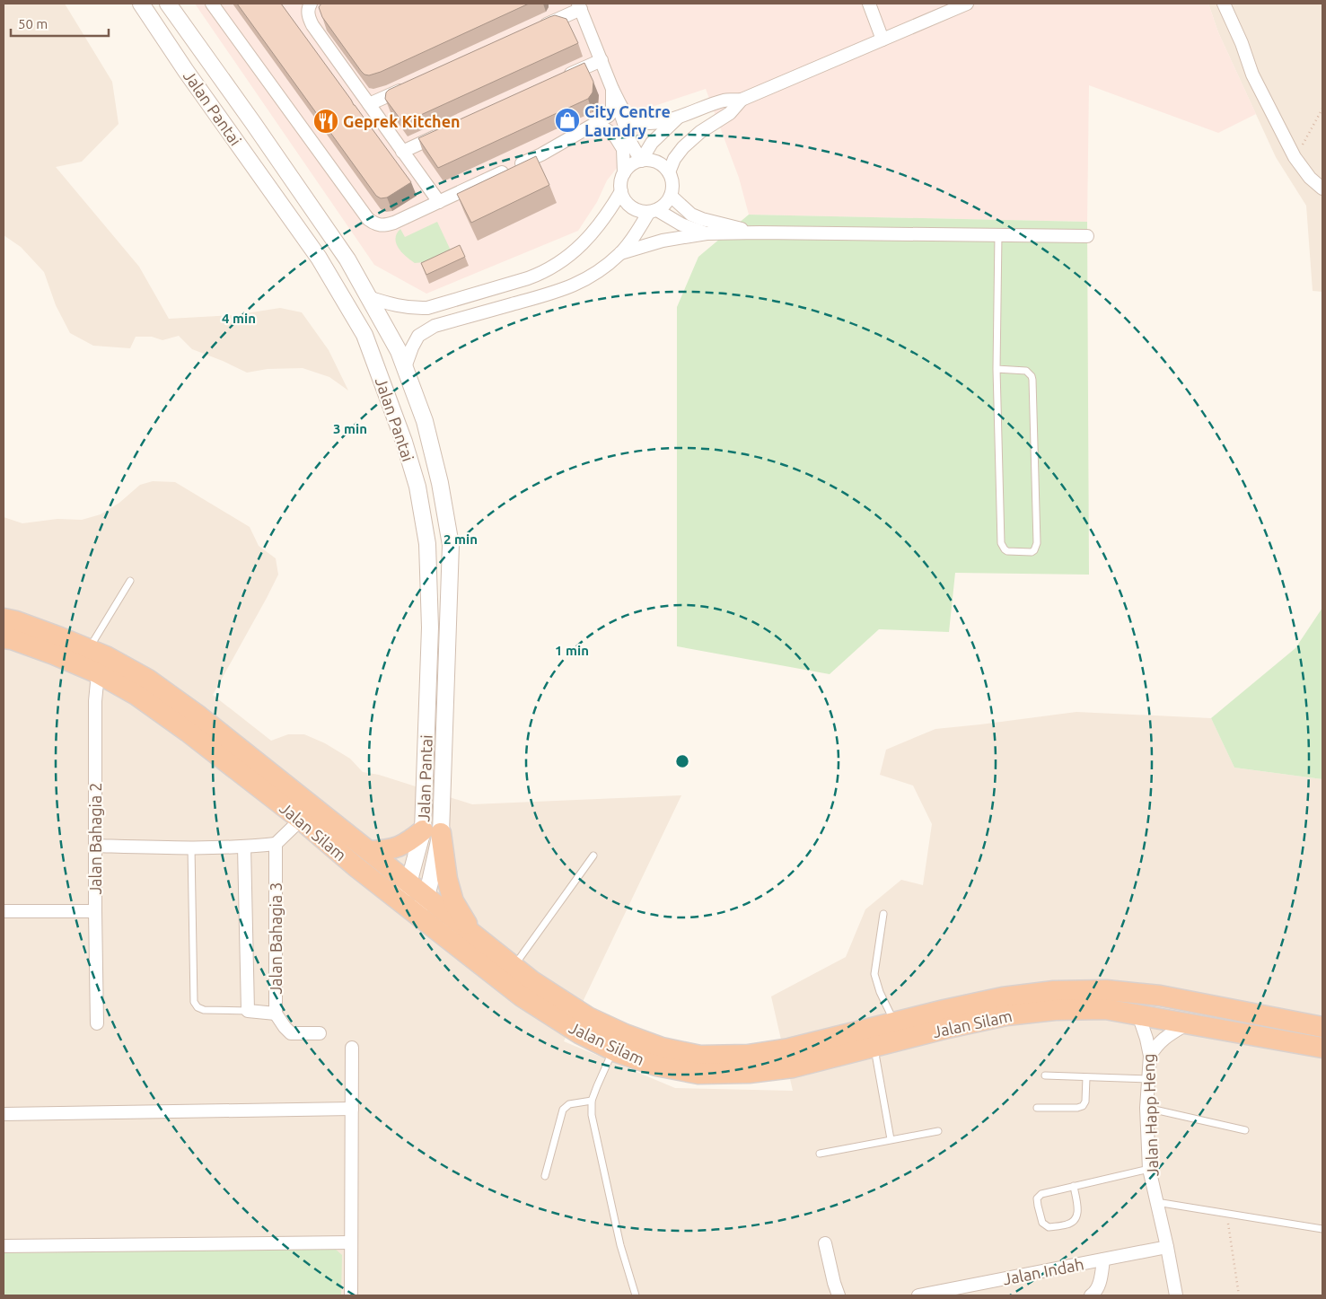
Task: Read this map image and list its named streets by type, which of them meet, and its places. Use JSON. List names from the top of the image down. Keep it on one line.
{"streets":{"highway":["Jalan Silam"],"street":["Jalan Pantai","Jalan Bahagia 2","Jalan Bahagia 3","Jalan Happ Heng","Jalan Indah"]},"crossings":[["Jalan Pantai","Jalan Silam"],["Jalan Silam","Jalan Bahagia 2"],["Jalan Silam","Jalan Happ Heng"],["Jalan Happ Heng","Jalan Indah"]],"places":{"shop":["City Centre Laundry"],"restaurant":["Geprek Kitchen"]},"scale_bar":"50 m","rings":["4 min","3 min","2 min","1 min"]}
